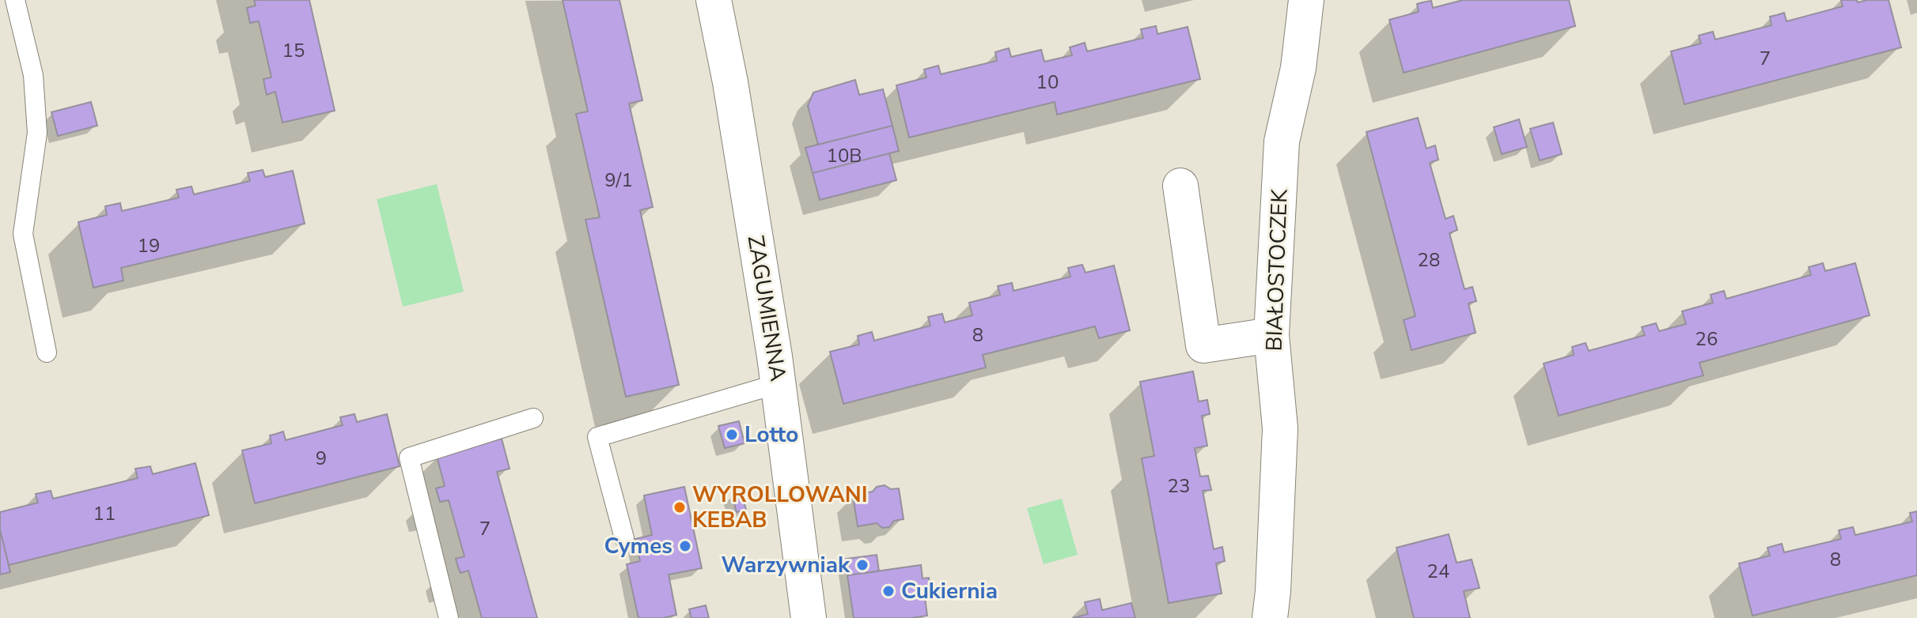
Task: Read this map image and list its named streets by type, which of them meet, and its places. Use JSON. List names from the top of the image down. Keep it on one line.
{"streets":{"street":["BIAŁOSTOCZEK","ZAGUMIENNA"]},"places":["Lotto","WYROLLOWANI KEBAB","Cymes","Warzywniak","Cukiernia"],"house_numbers":["15","7","10","10B","9/1","19","28","8","26","9","23","11","7","8","24"]}
